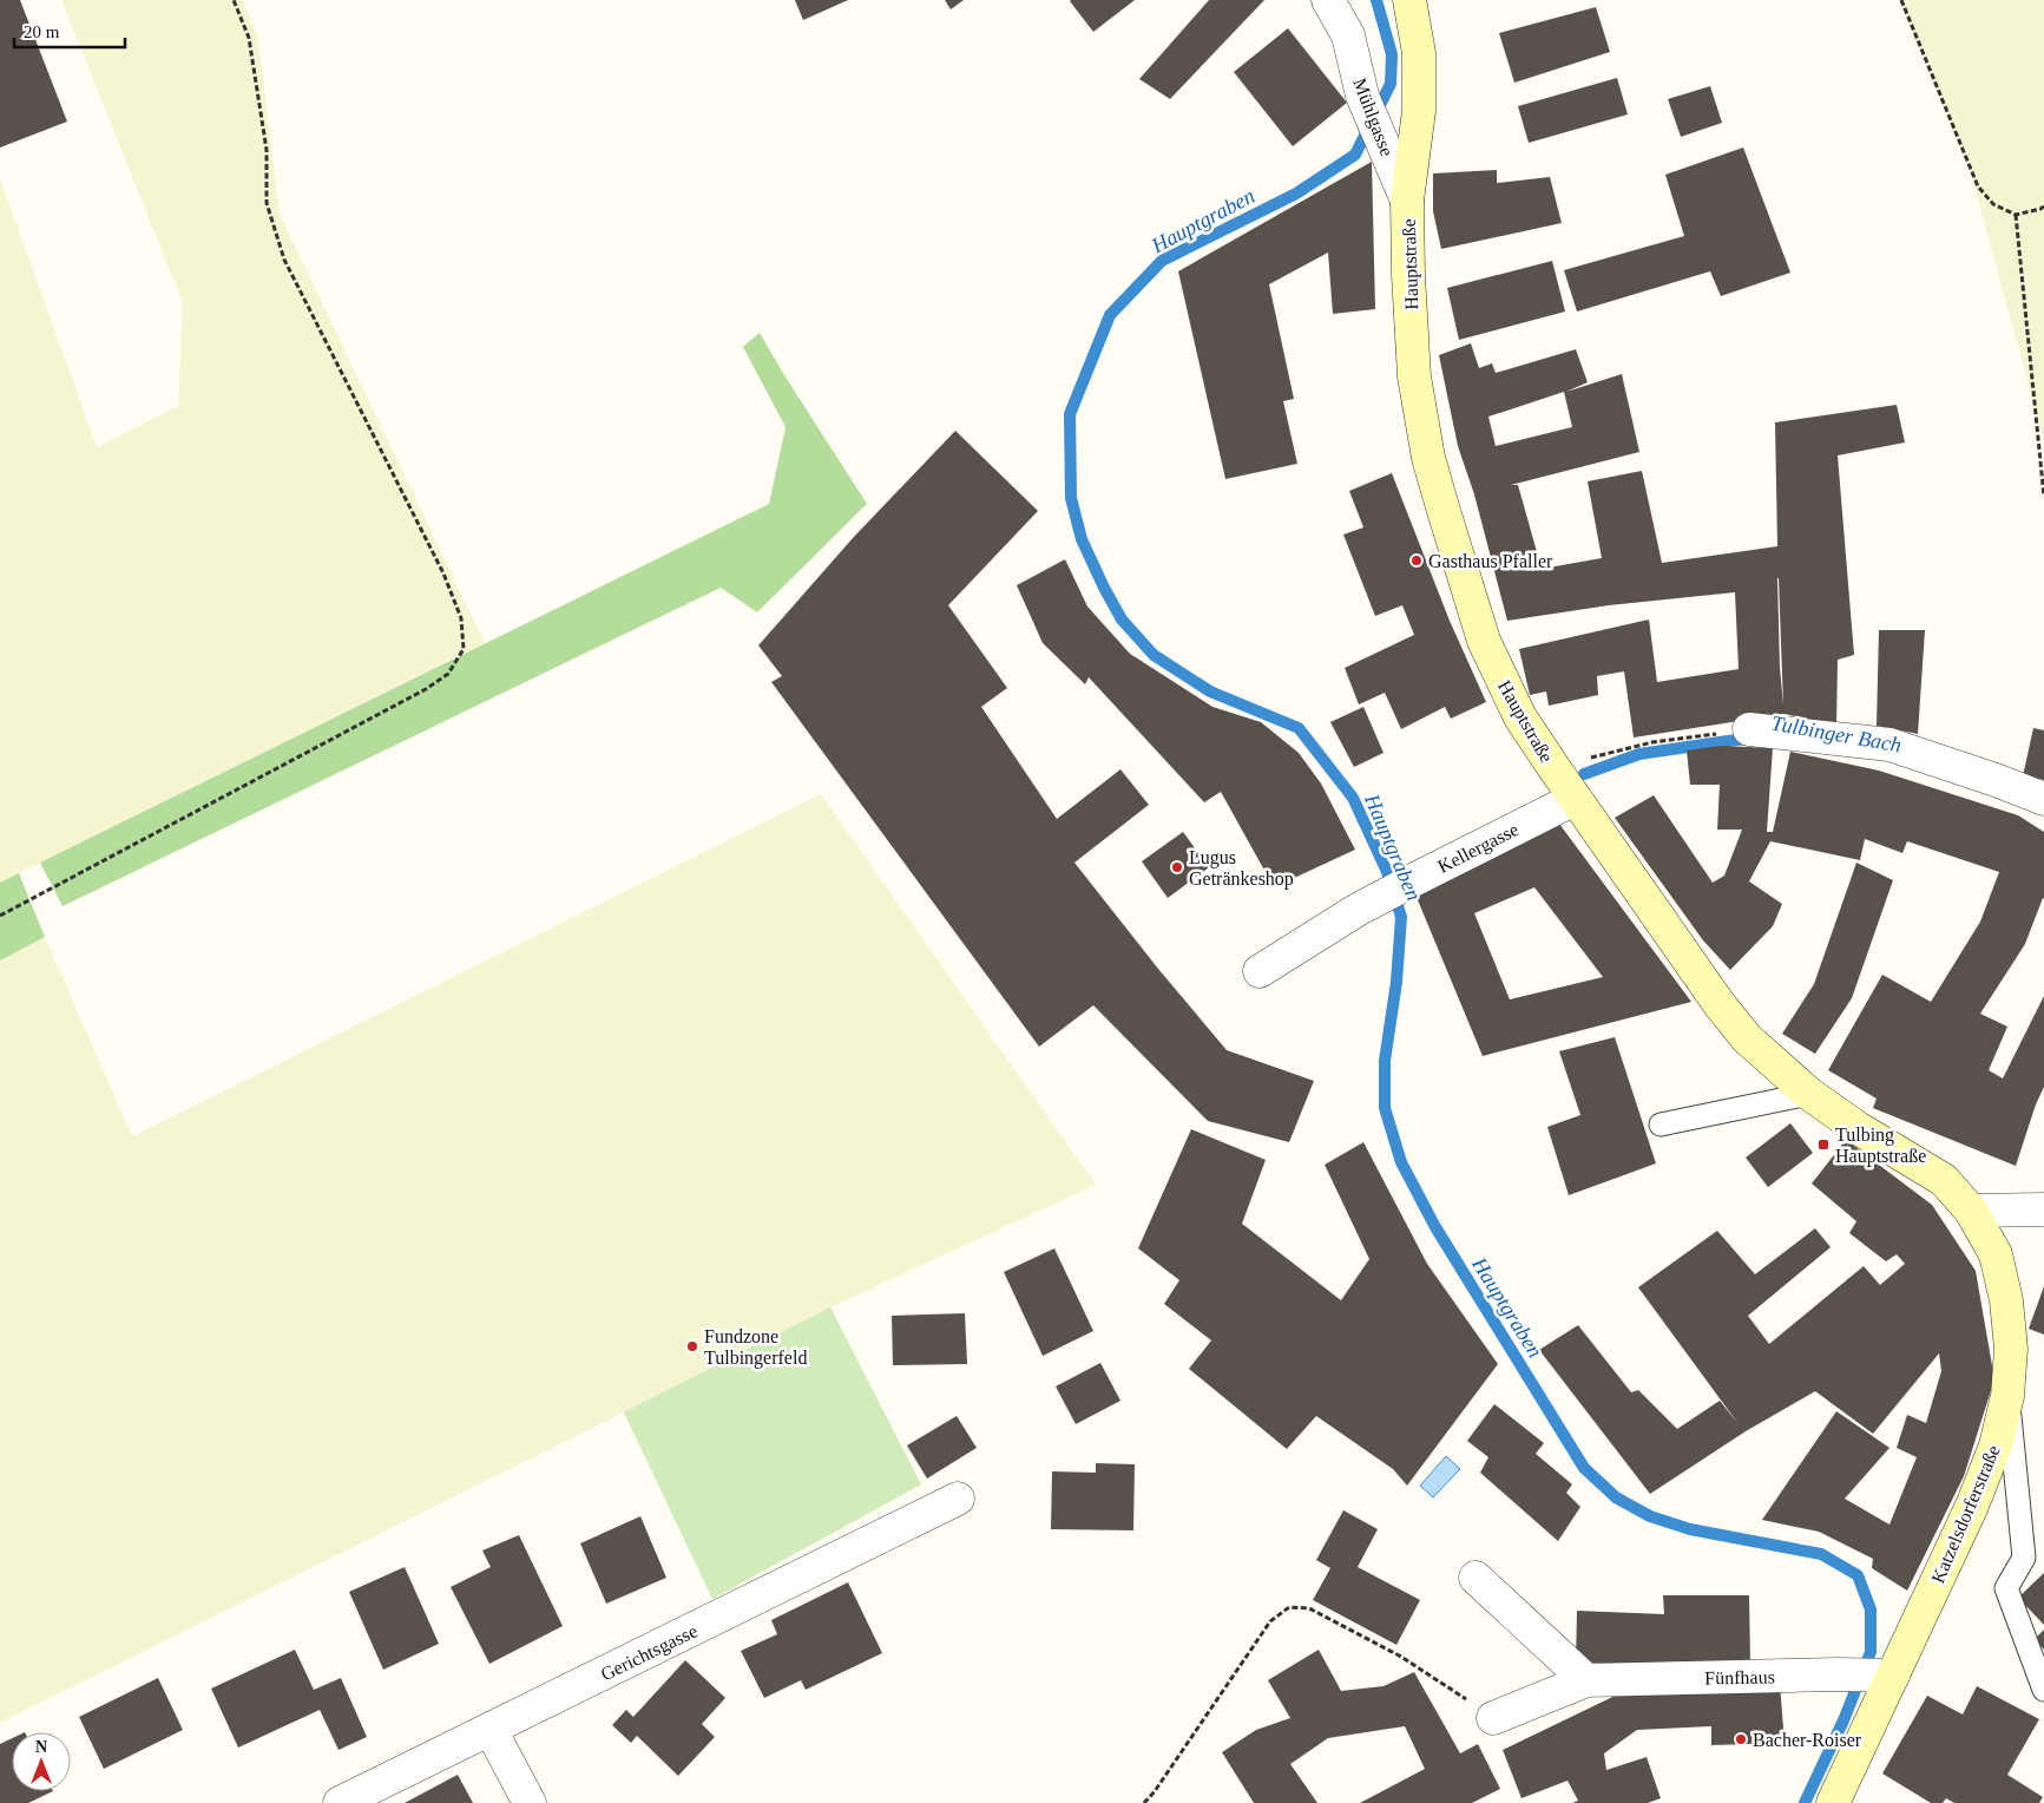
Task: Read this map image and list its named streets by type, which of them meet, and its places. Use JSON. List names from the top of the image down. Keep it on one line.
{"streets":{"street":["Mühlgasse","Hauptstraße","Kellergasse","Katzelsdorferstraße","Gerichtsgasse","Fünfhaus"]},"crossings":[["Mühlgasse","Hauptstraße"],["Hauptstraße","Kellergasse"],["Hauptstraße","Katzelsdorferstraße"],["Katzelsdorferstraße","Fünfhaus"]],"water":["Hauptgraben","Tulbinger Bach"],"places":{"other":["Gasthaus Pfaller","Lugus Getränkeshop","Fundzone Tulbingerfeld","Bacher-Roiser"],"transit":["Tulbing Hauptstraße"]},"scale_bar":"20 m","north":"top"}
